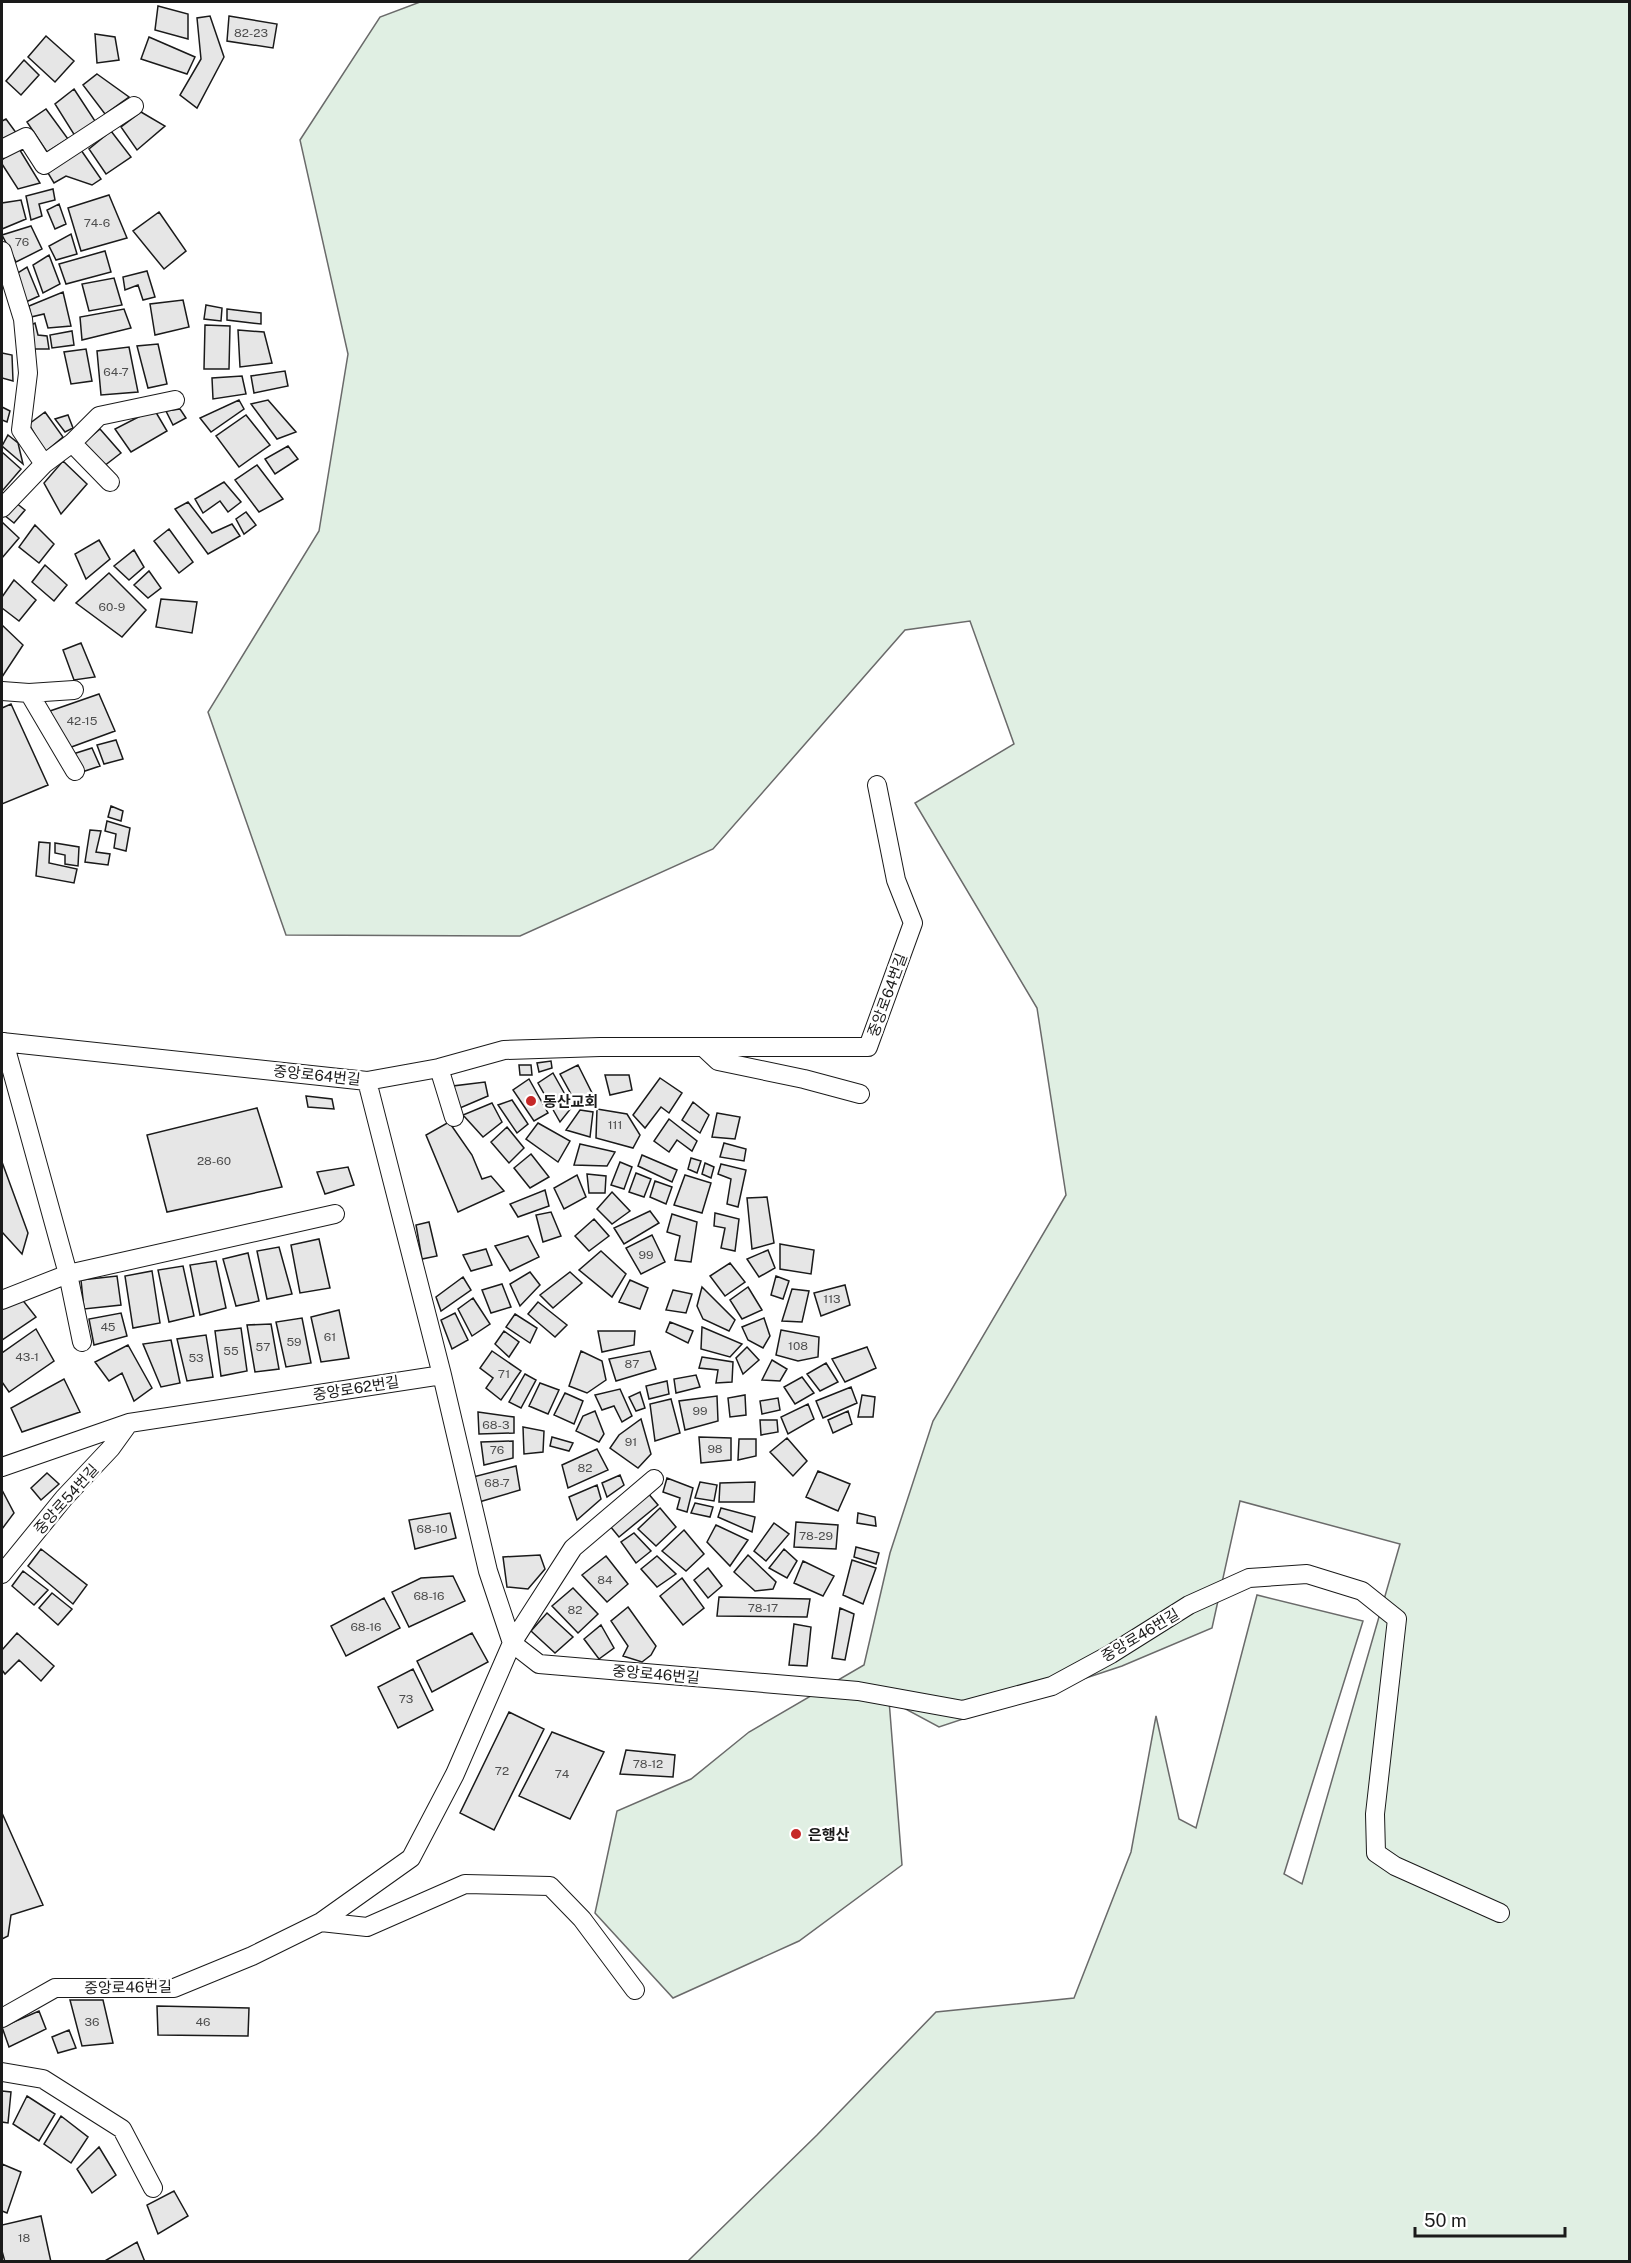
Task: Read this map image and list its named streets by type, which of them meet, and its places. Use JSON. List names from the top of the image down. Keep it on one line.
{"streets":{"street":["중앙로64번길","중앙로62번길","중앙로54번길","중앙로46번길"]},"crossings":[["중앙로62번길","중앙로54번길"]],"places":["동산교회","은행산"],"house_numbers":["82-23","74-6","76","64-7","60-9","42-15","111","28-60","99","113","45","61","59","108","57","55","43-1","53","87","71","99","68-3","91","98","76","82","68-7","68-10","78-29","84","68-16","78-17","82","68-16","73","78-12","72","74","36","46","18"],"scale_bar":"50 m"}
